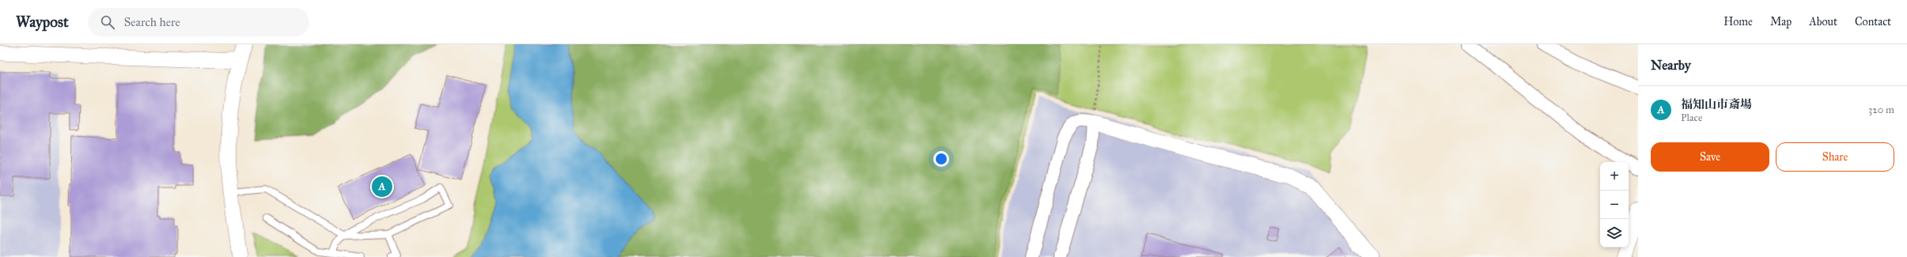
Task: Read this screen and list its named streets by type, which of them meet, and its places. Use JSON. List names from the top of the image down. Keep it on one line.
{"page":{"header":"Waypost","search":"Search here","nav":["Home","Map","About","Contact"],"heading":"Nearby","list":[{"mark":"A","name":"福知山市斎場","note":"Place","value":"320 m"}],"buttons":["Save","Share"],"map_buttons":["+","−"],"pins":"A"}}
